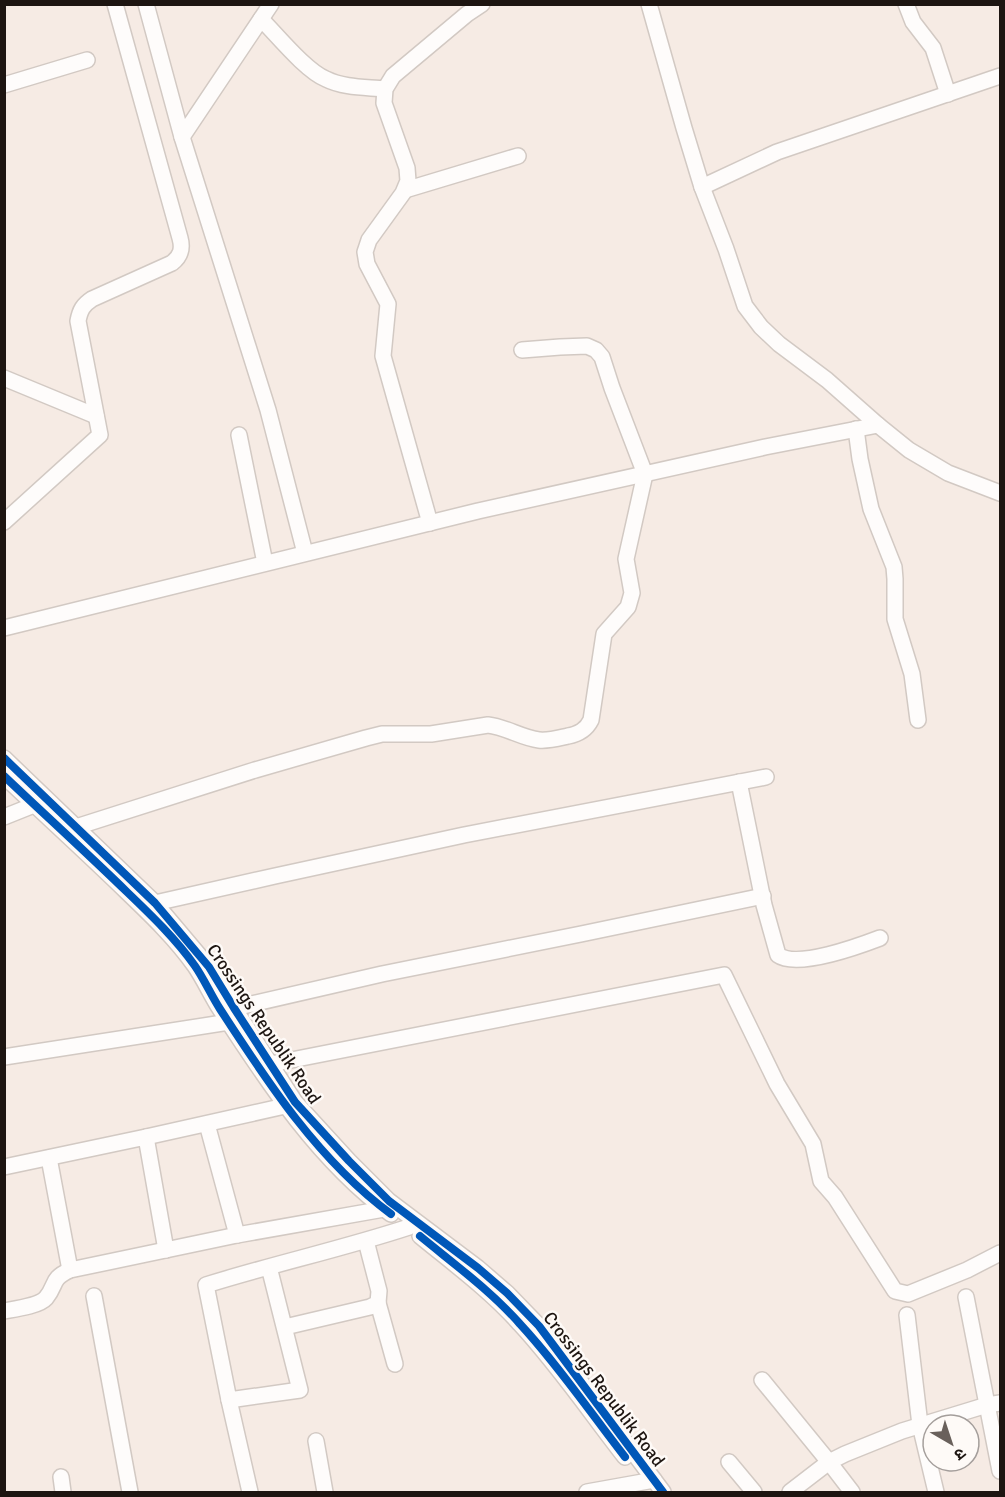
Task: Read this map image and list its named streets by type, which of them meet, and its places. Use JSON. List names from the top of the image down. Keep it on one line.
{"streets":{"street":["Crossings Republik Road"]},"north":"bottom right"}
